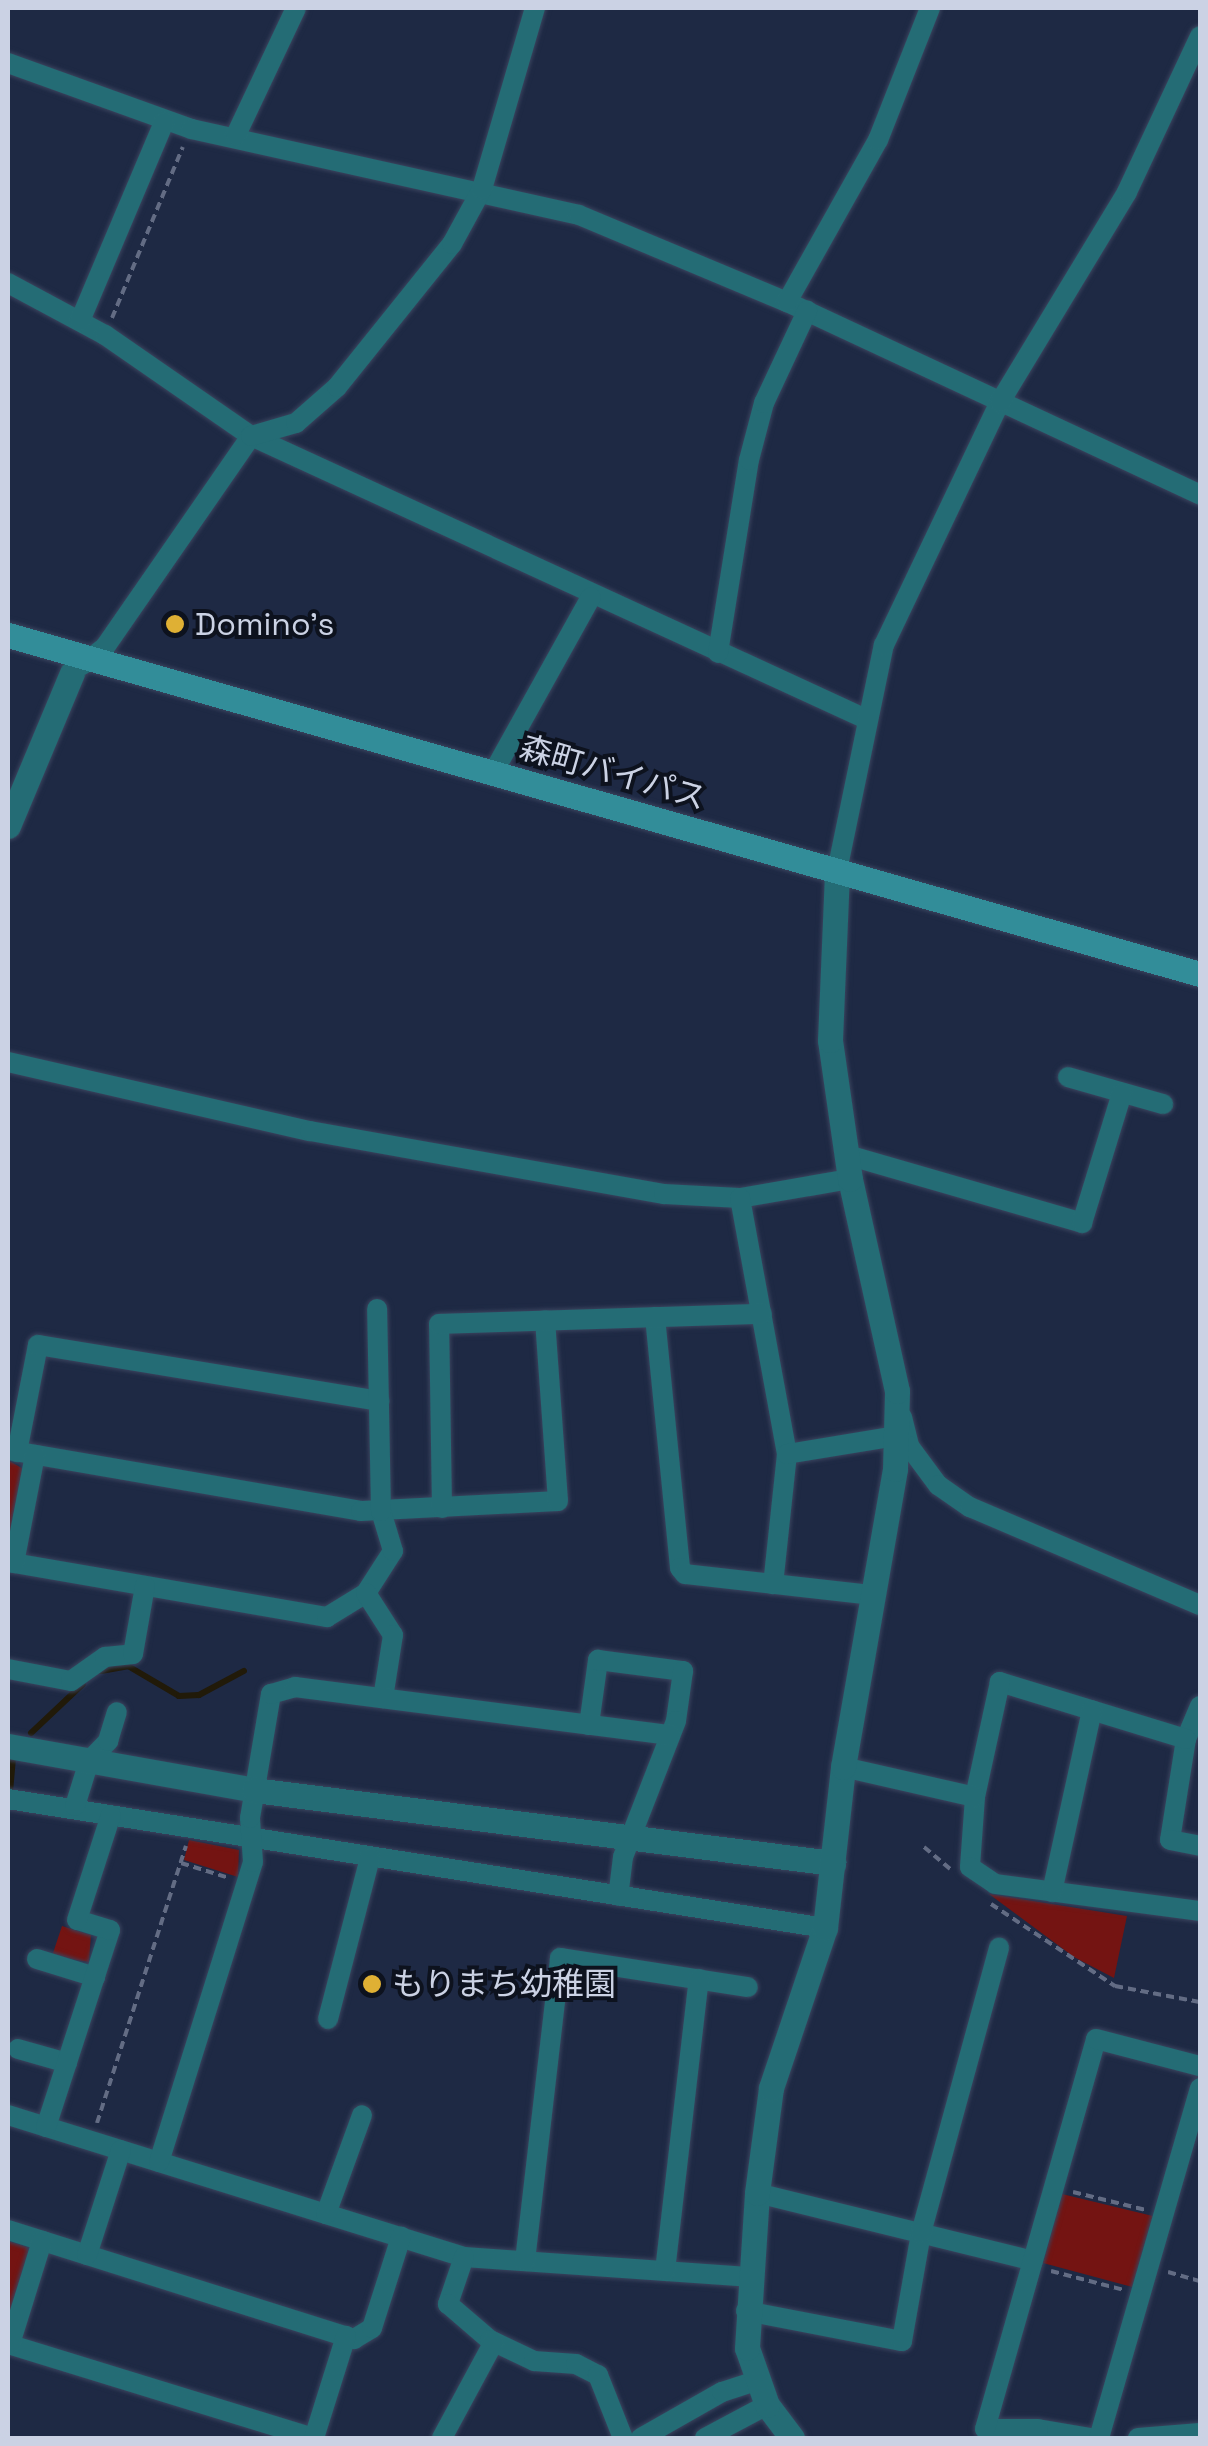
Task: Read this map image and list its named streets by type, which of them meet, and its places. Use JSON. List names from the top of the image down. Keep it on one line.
{"streets":{"main road":["森町バイパス"]},"places":["Domino's","もりまち幼稚園"]}
